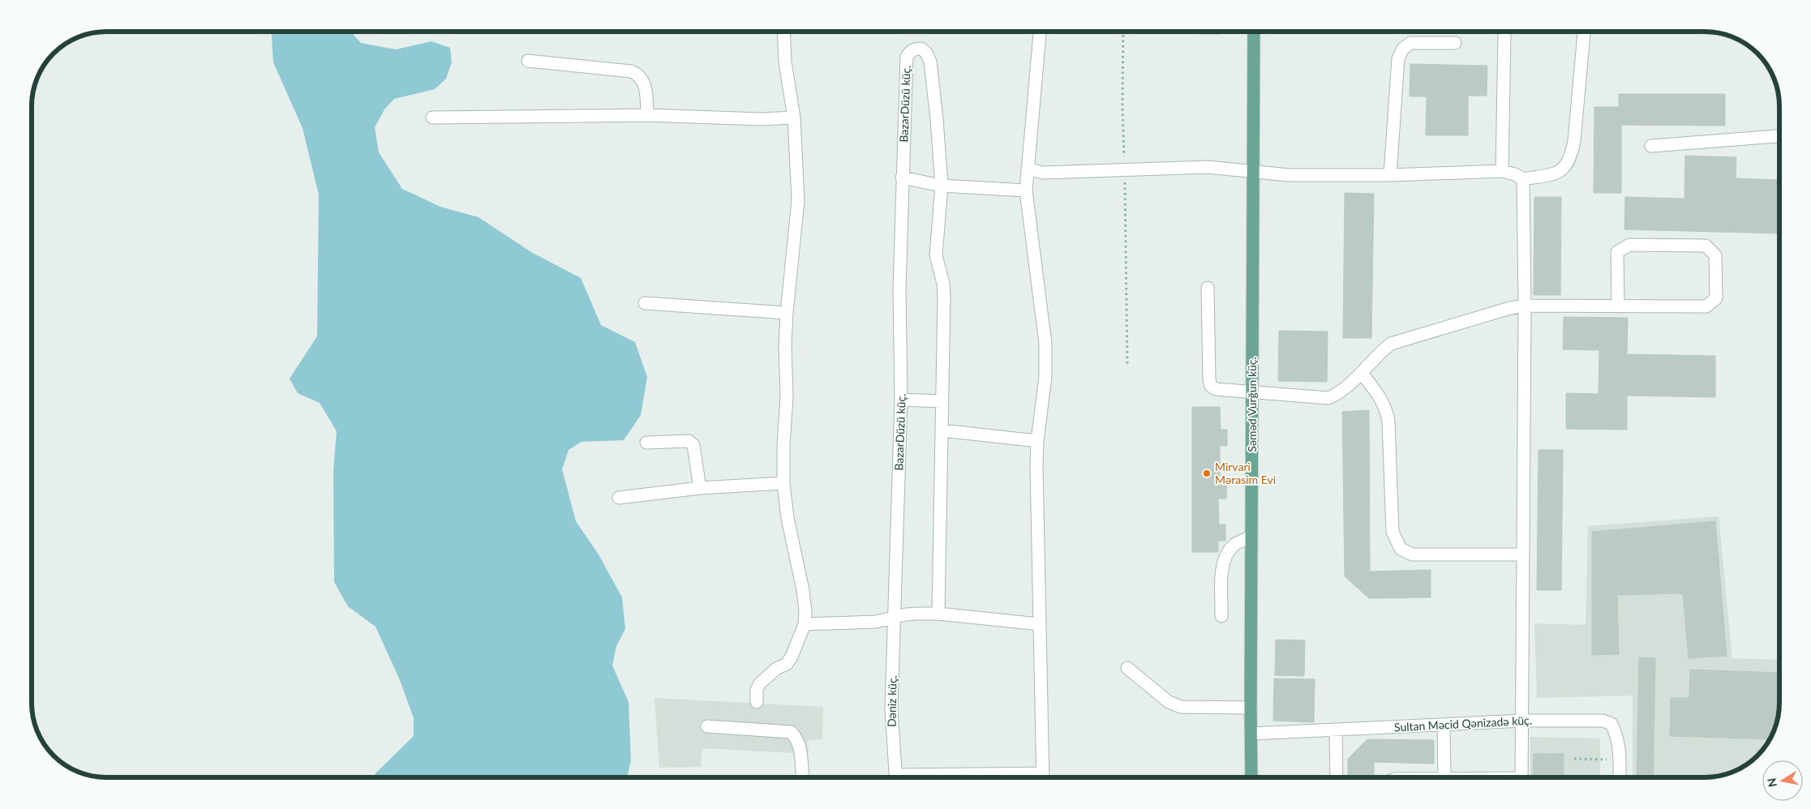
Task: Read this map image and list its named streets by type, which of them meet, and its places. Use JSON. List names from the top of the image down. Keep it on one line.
{"streets":{"main road":["Səməd Vurğun küç."],"street":["BazarDüzü küç.","Dəniz küç.","Sultan Məcid Qənizadə küç."]},"crossings":[["BazarDüzü küç.","Dəniz küç."],["Səməd Vurğun küç.","Sultan Məcid Qənizadə küç."]],"places":["Mirvari Mərasim Evi"],"north":"left"}
